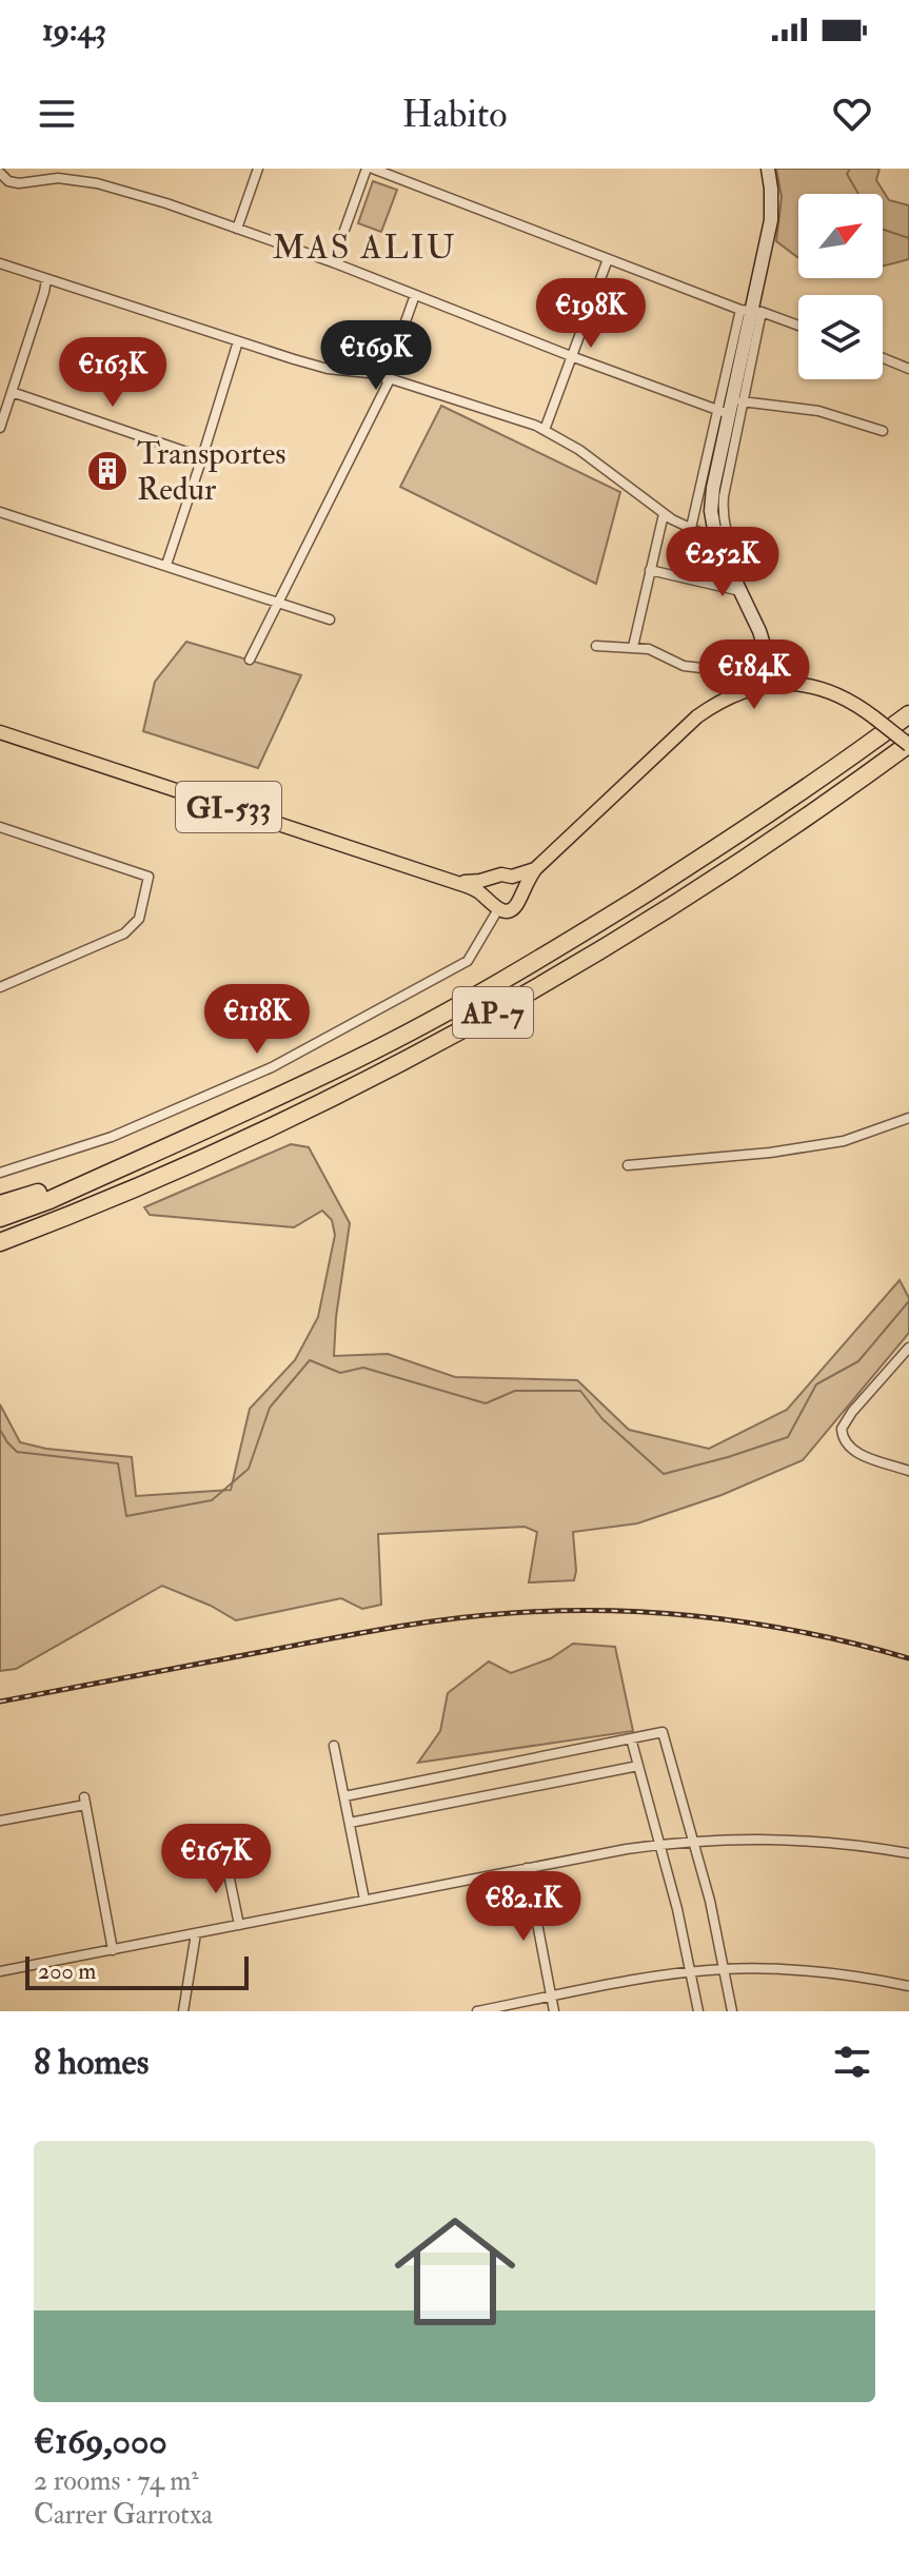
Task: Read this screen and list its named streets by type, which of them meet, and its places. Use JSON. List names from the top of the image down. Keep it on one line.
{"streets":{"highway":["AP-7"],"main road":["GI-533"]},"crossings":[["GI-533","AP-7"]],"districts":["MAS ALIU"],"places":{"building":["Transportes Redur"]},"scale_bar":"200 m","north":"top right","page":{"status":"19:43","header":"Habito","price":["€198K","€169K","€163K","€252K","€184K","€118K","€167K","€82.1K"],"scale":"200 m","heading":"8 homes","list":[{"name":"€169,000","note":"2 rooms · 74 m² · Carrer Garrotxa"}]}}
